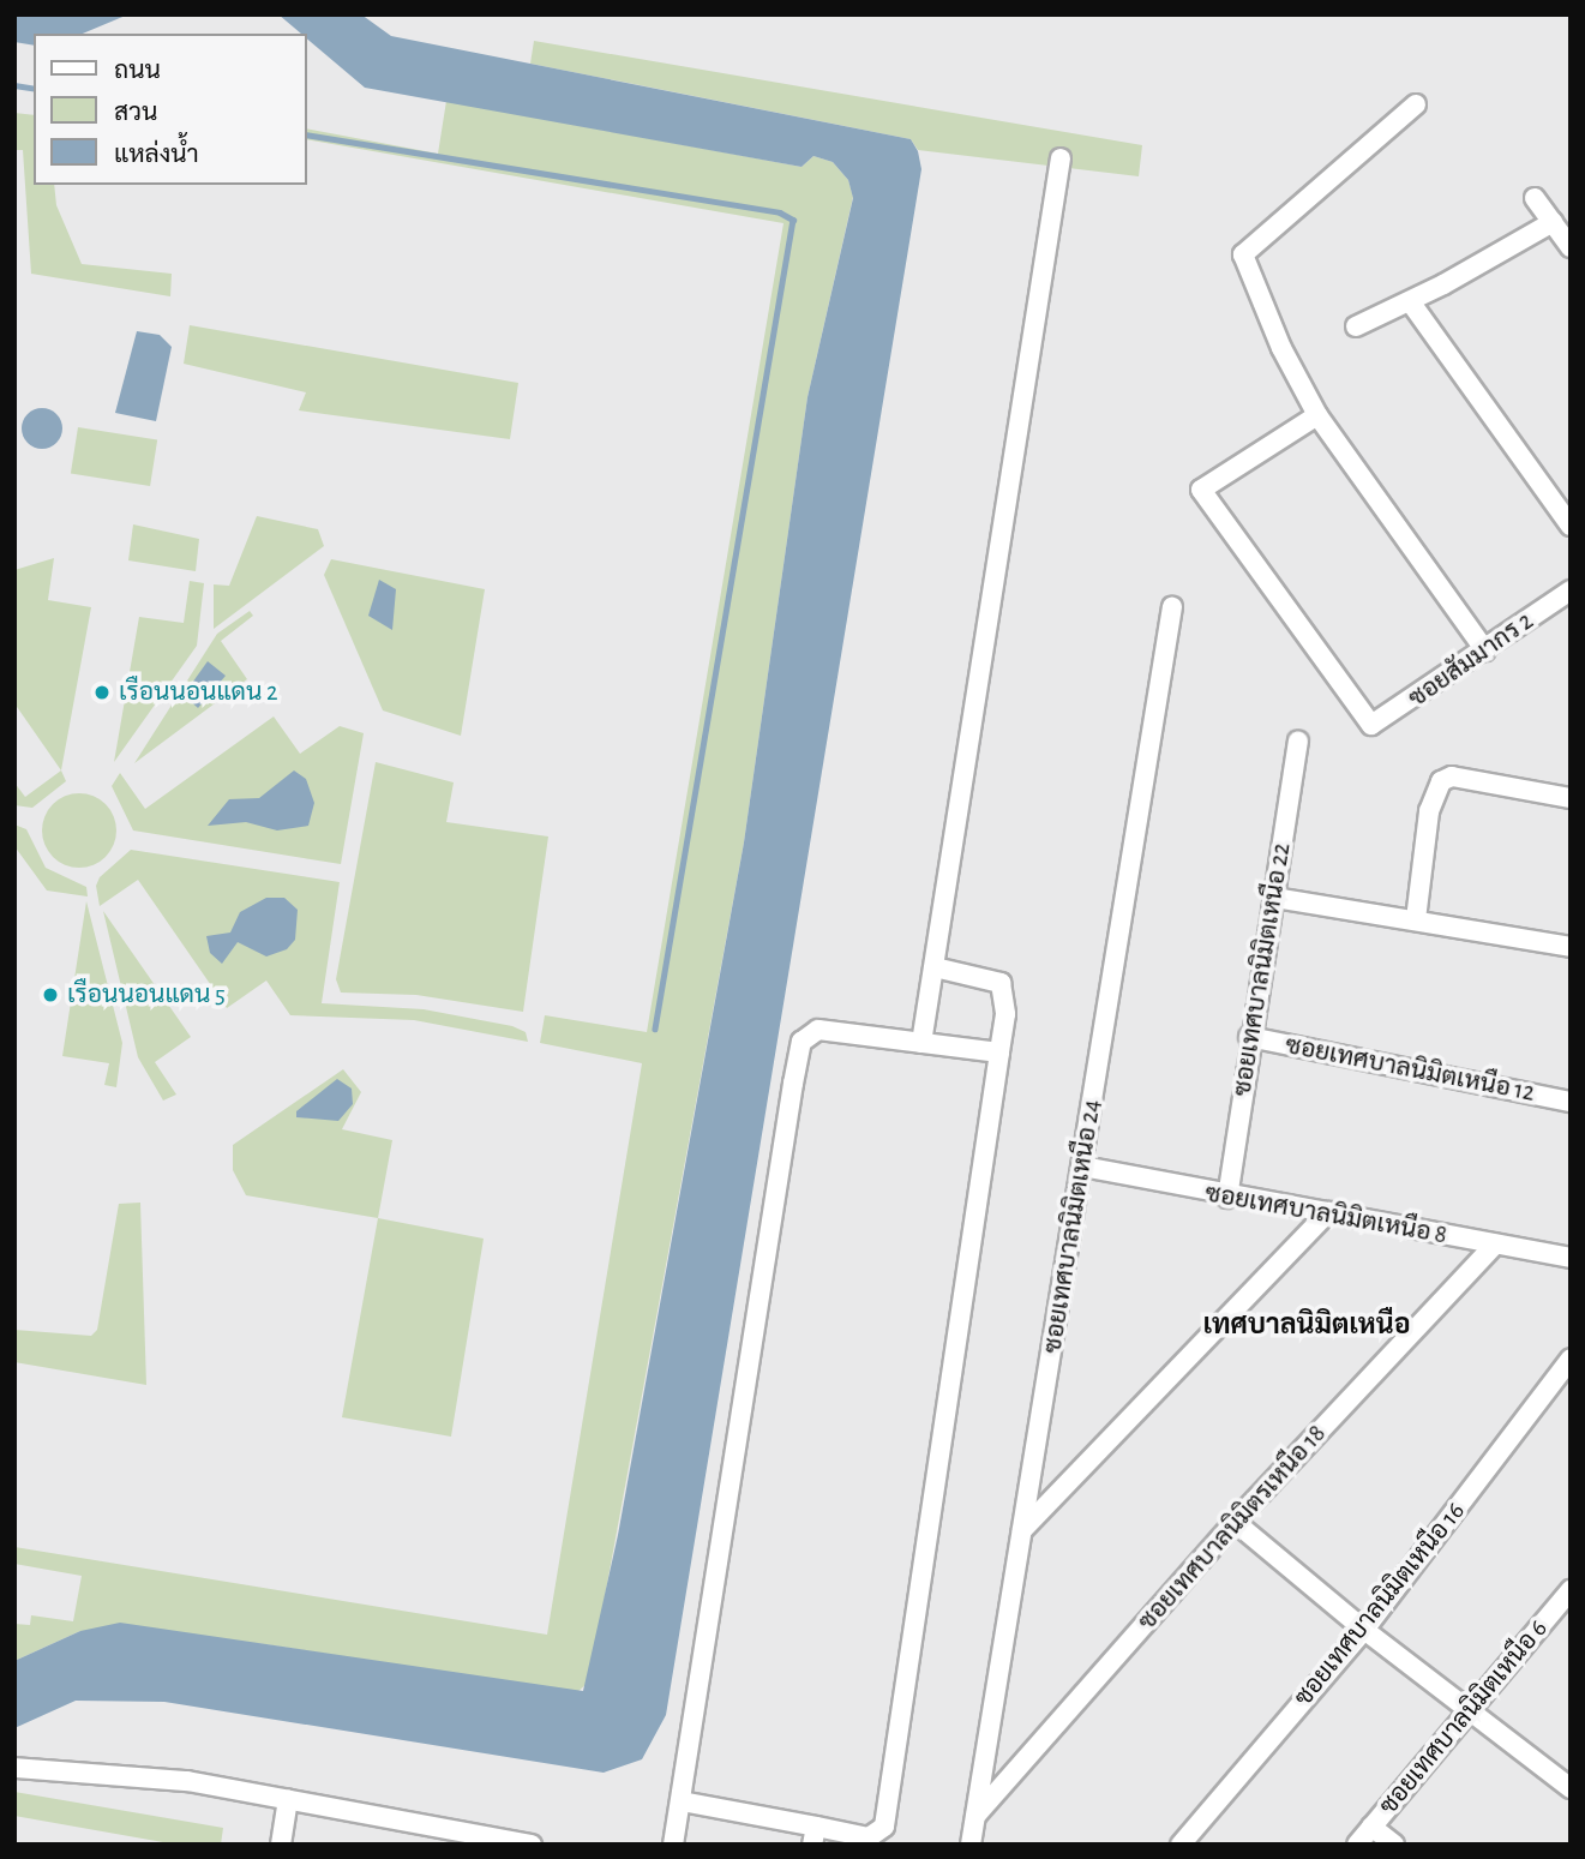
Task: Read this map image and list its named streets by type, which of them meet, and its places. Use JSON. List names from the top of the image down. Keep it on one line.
{"streets":{"street":["ซอยสัมมากร 2","ซอยเทศบาลนิมิตเหนือ 22","ซอยเทศบาลนิมิตเหนือ 12","ซอยเทศบาลนิมิตเหนือ 8","ซอยเทศบาลนิมิตเหนือ 24","ซอยเทศบาลนิมิตรเหนือ 18","ซอยเทศบาลนิมิตเหนือ 16","ซอยเทศบาลนิมิตเหนือ 6"]},"crossings":[["ซอยเทศบาลนิมิตเหนือ 22","ซอยเทศบาลนิมิตเหนือ 12"],["ซอยเทศบาลนิมิตเหนือ 22","ซอยเทศบาลนิมิตเหนือ 8"],["ซอยเทศบาลนิมิตเหนือ 8","ซอยเทศบาลนิมิตเหนือ 24"],["ซอยเทศบาลนิมิตเหนือ 8","ซอยเทศบาลนิมิตรเหนือ 18"],["ซอยเทศบาลนิมิตเหนือ 24","ซอยเทศบาลนิมิตรเหนือ 18"]],"districts":["เทศบาลนิมิตเหนือ"],"places":["เรือนนอนแดน 2","เรือนนอนแดน 5"],"legend":["ถนน","สวน","แหล่งน้ำ"]}
